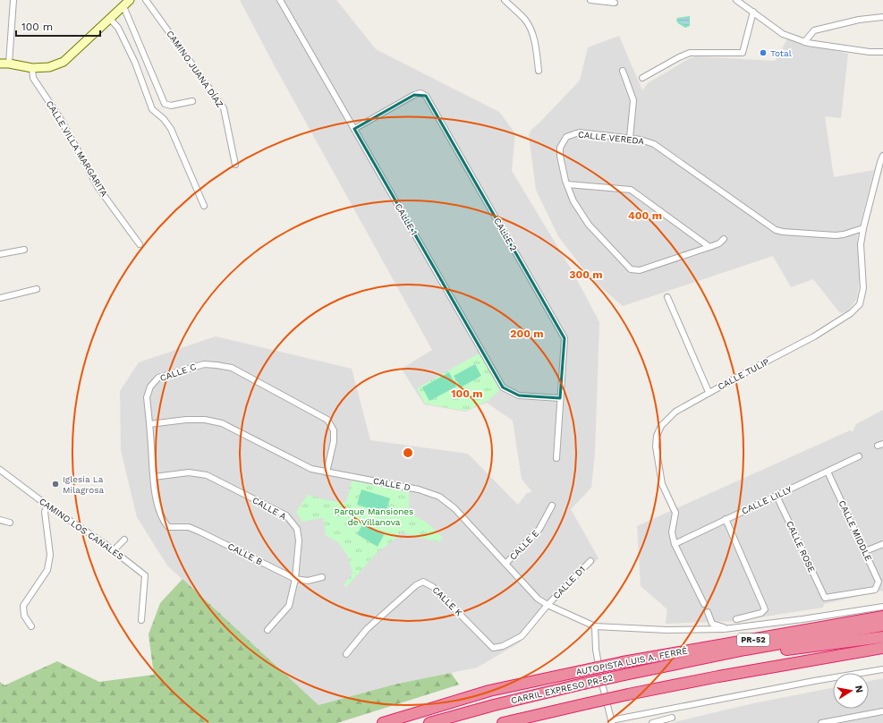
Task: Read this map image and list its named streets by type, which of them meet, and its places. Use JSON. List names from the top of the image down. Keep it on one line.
{"streets":{"highway":["PR-52","AUTOPISTA LUIS A. FERRÉ","CARRIL EXPRESO PR-52"],"street":["CAMINO JUANA DÍAZ","CALLE VEREDA","CALLE VILLA MARGARITA","CALLE 1","CALLE 2","CALLE C","CALLE TULIP","CALLE D","CALLE LILLY","CALLE A","CAMINO LOS CANALES","CALLE MIDDLE","CALLE E","CALLE ROSE","CALLE B","CALLE D1","CALLE K"]},"crossings":[["CALLE VEREDA","CALLE TULIP"],["CALLE 1","CALLE 2"],["CALLE C","CALLE D"],["CALLE C","CALLE A"],["CALLE C","CALLE B"],["CALLE TULIP","CALLE LILLY"],["CALLE D","CALLE E"],["CALLE D","CALLE D1"],["CALLE D","CALLE K"],["CALLE LILLY","CALLE MIDDLE"],["CALLE LILLY","CALLE ROSE"],["CALLE A","CALLE B"],["CALLE MIDDLE","CALLE ROSE"],["CALLE D1","CALLE K"]],"parks":["Parque Mansiones de Villanova"],"places":["Total","Iglesia La Milagrosa"],"scale_bar":"100 m","north":"right","rings":["400 m","300 m","200 m","100 m"]}
